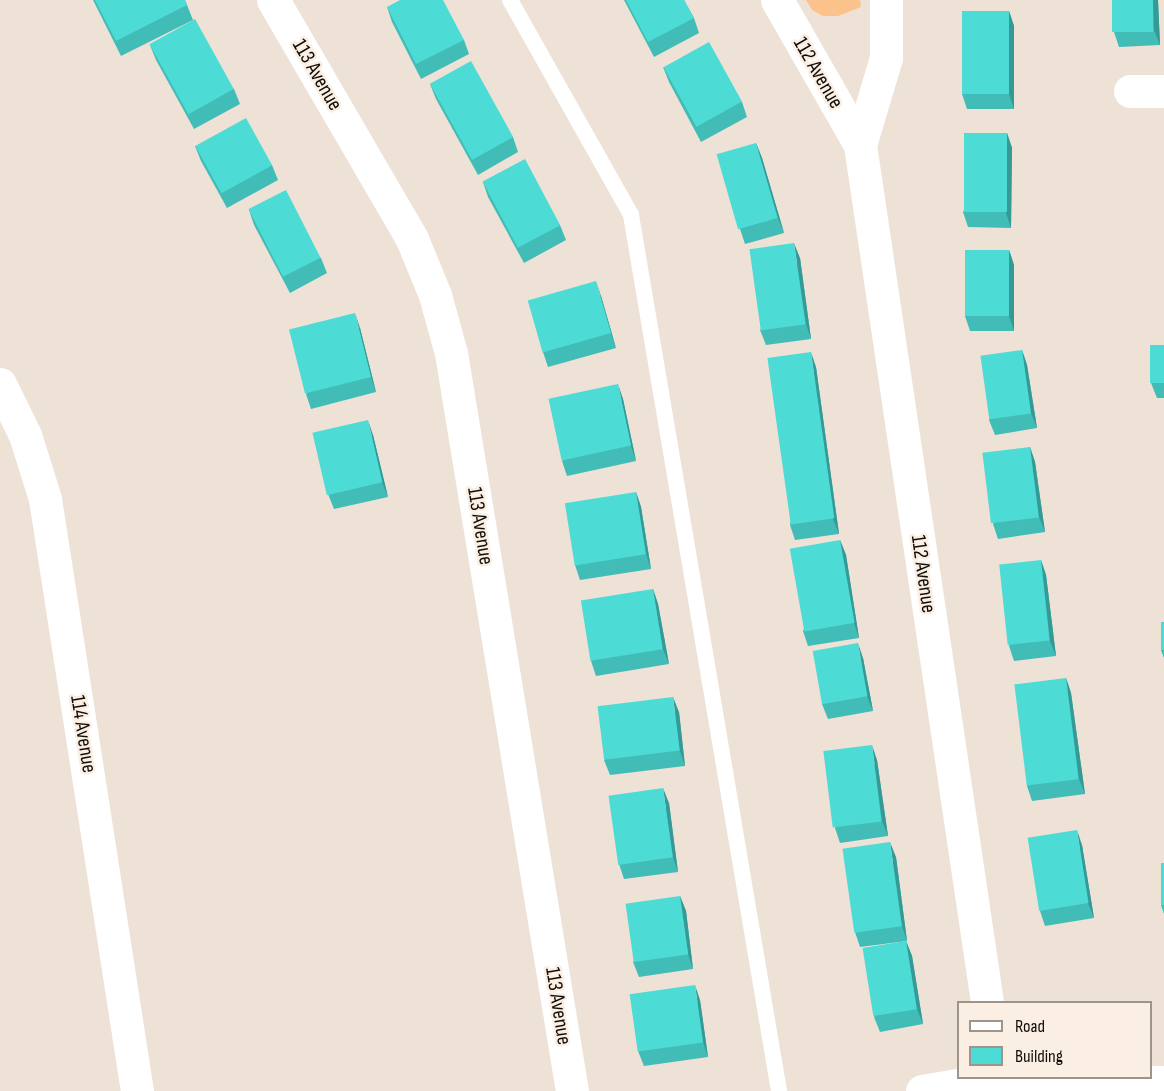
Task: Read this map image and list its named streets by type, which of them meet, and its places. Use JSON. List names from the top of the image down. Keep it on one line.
{"streets":{"street":["112 Avenue","113 Avenue","114 Avenue"]},"legend":["Road","Building"]}
